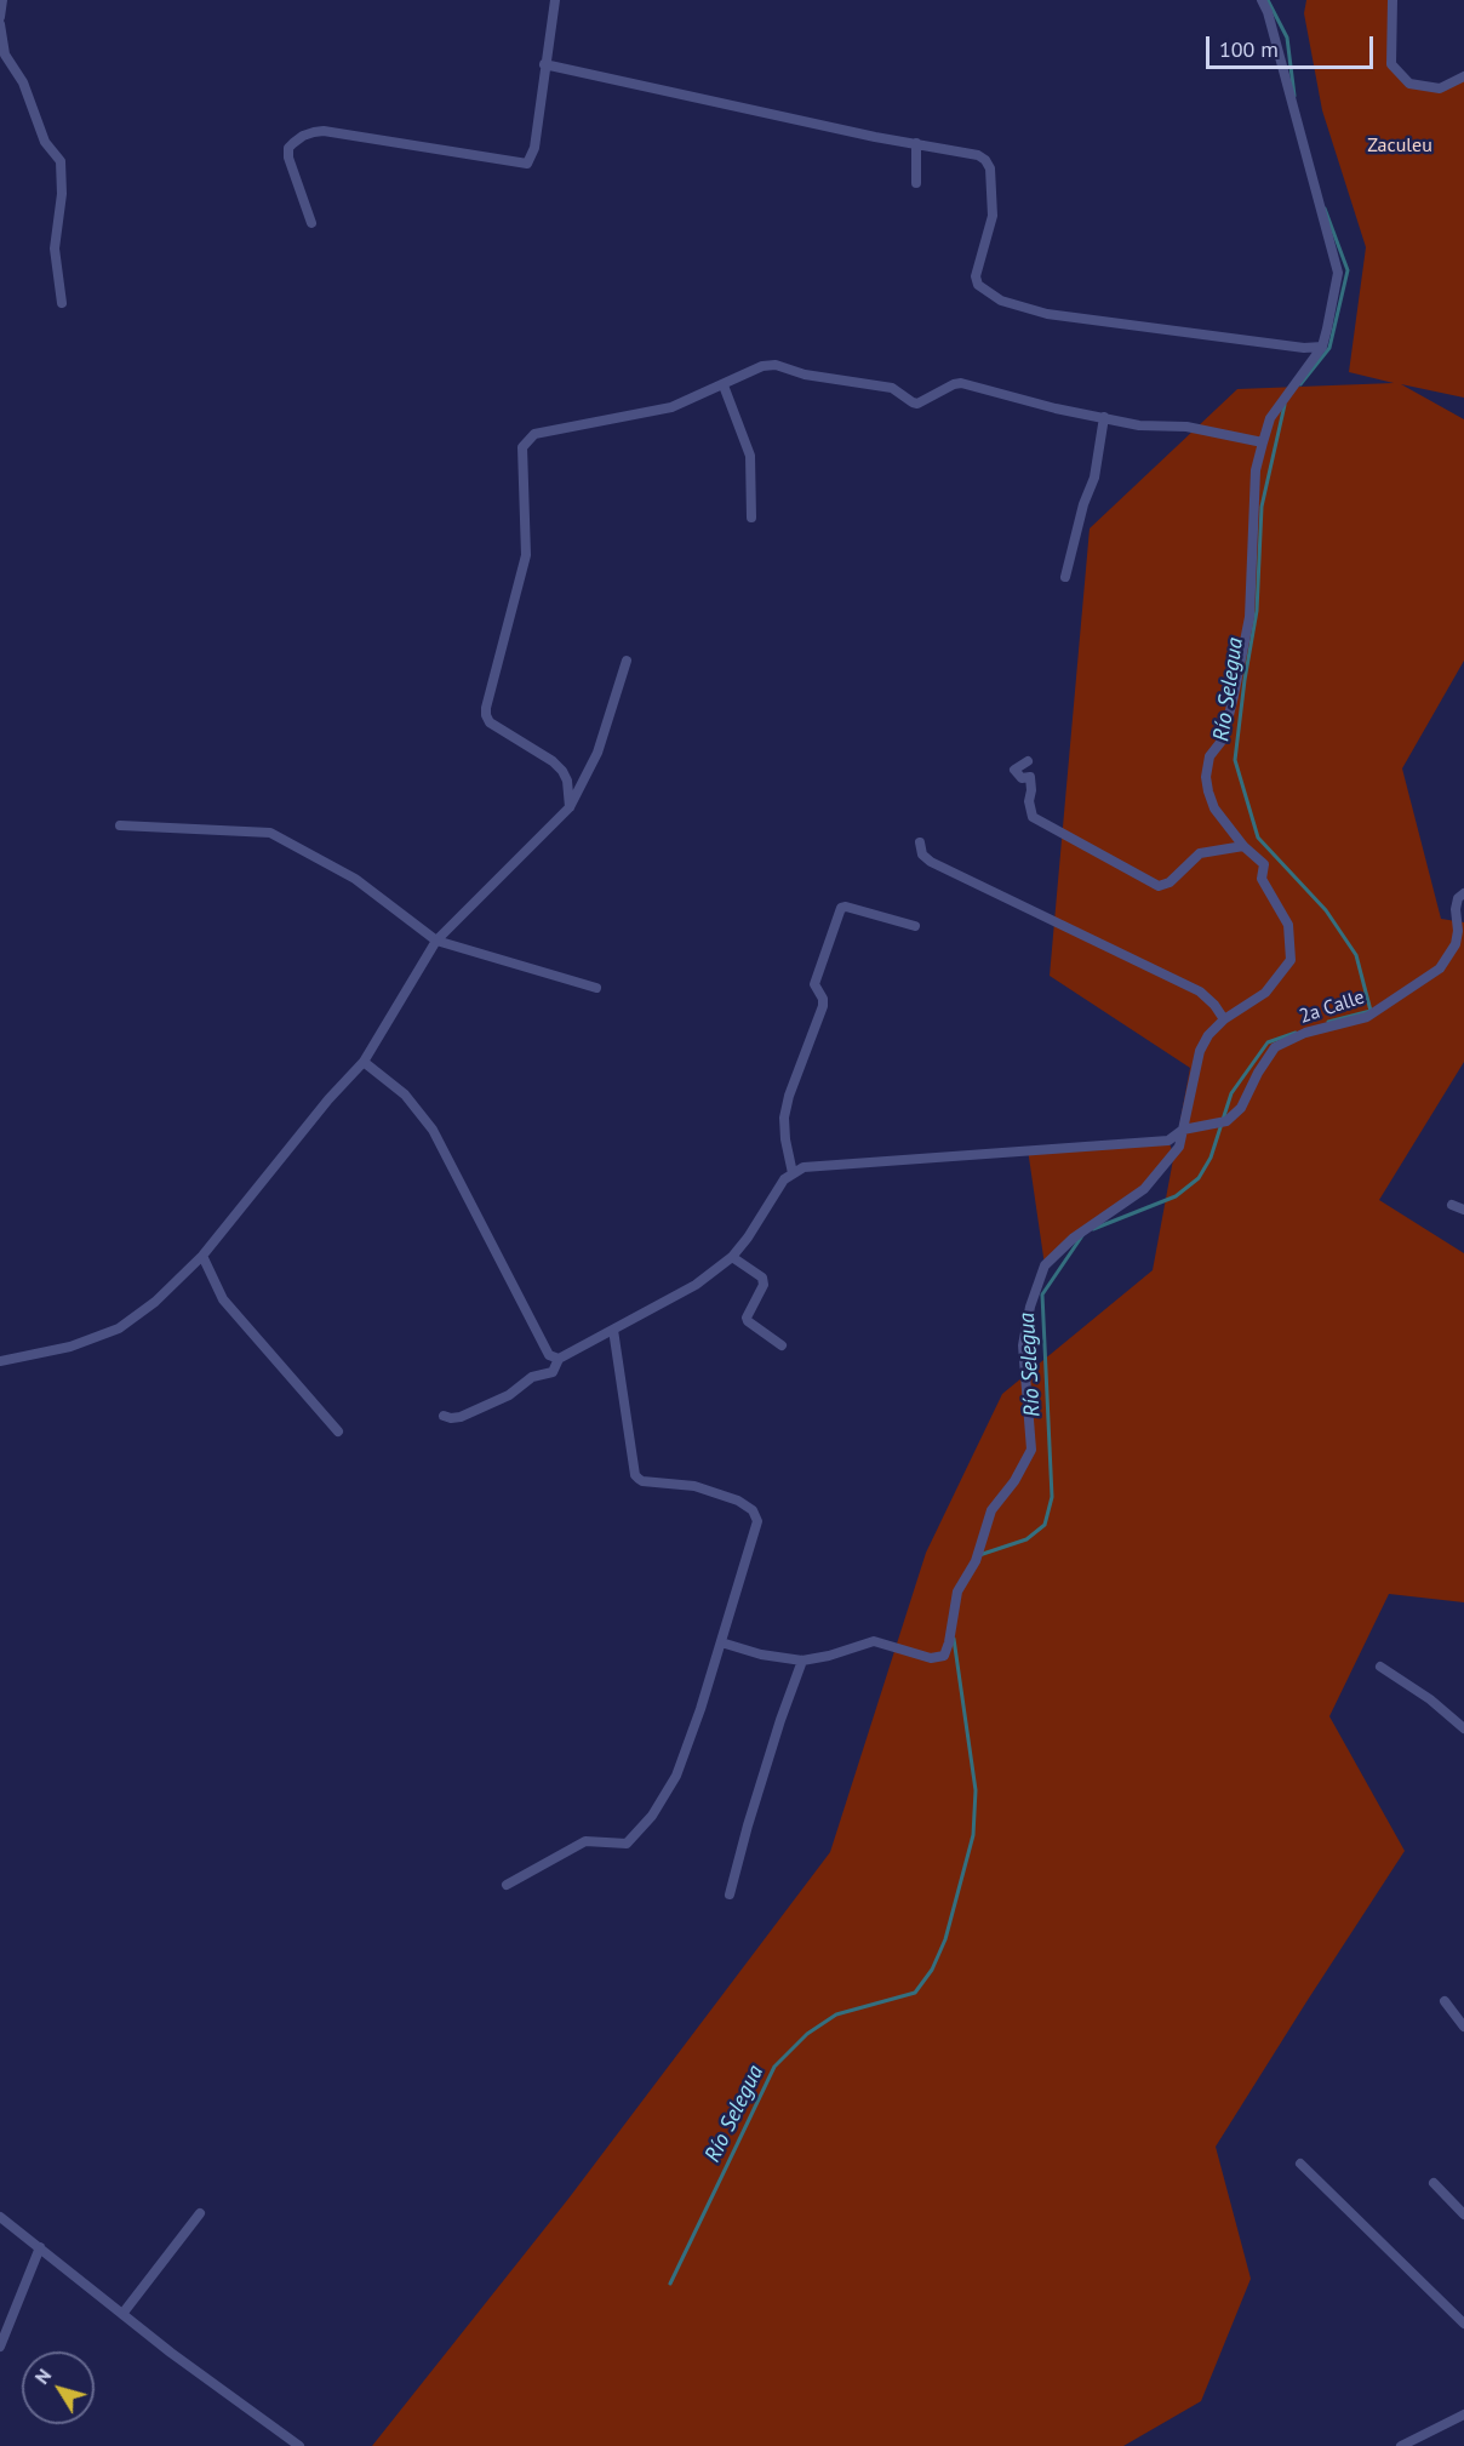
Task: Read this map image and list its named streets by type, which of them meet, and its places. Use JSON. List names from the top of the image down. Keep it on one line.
{"streets":{"street":["2a Calle"]},"water":["Río Selegua"],"parks":["Zaculeu"],"scale_bar":"100 m","north":"top left"}
